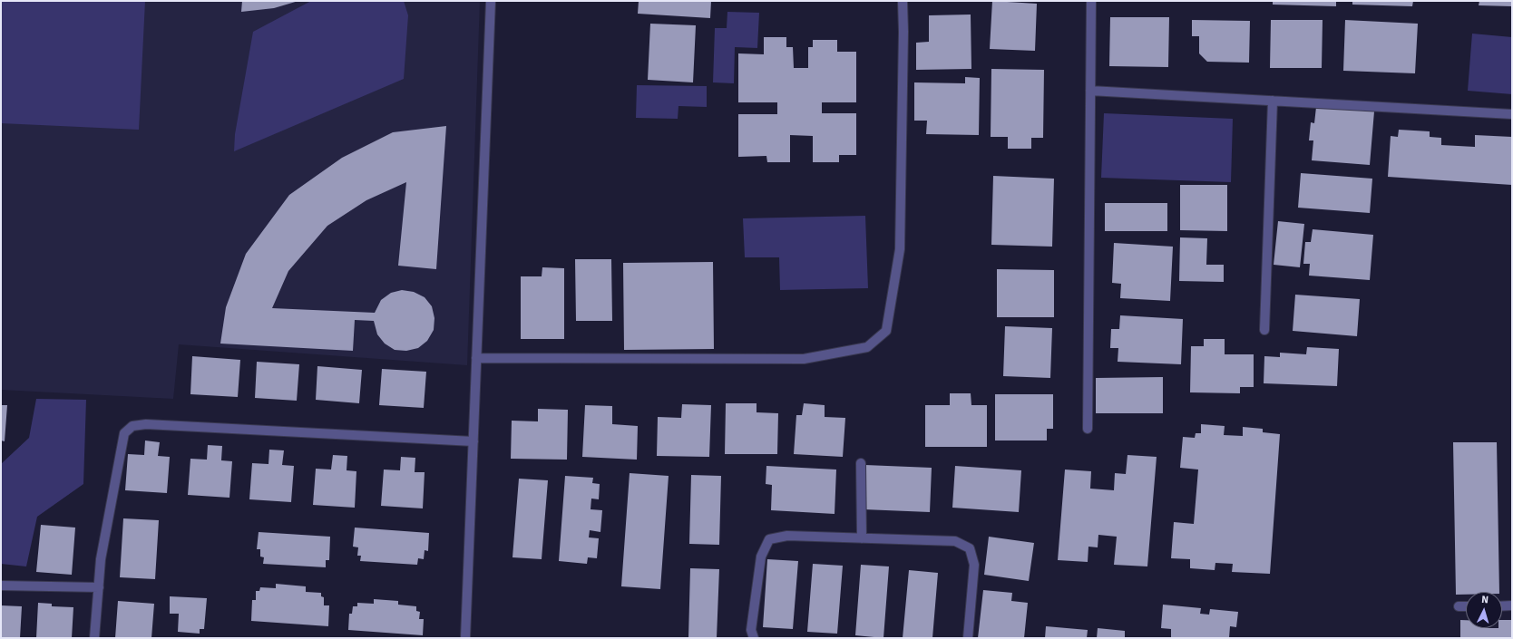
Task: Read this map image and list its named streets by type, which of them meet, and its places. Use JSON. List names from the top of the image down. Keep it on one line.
{"north":"top"}
